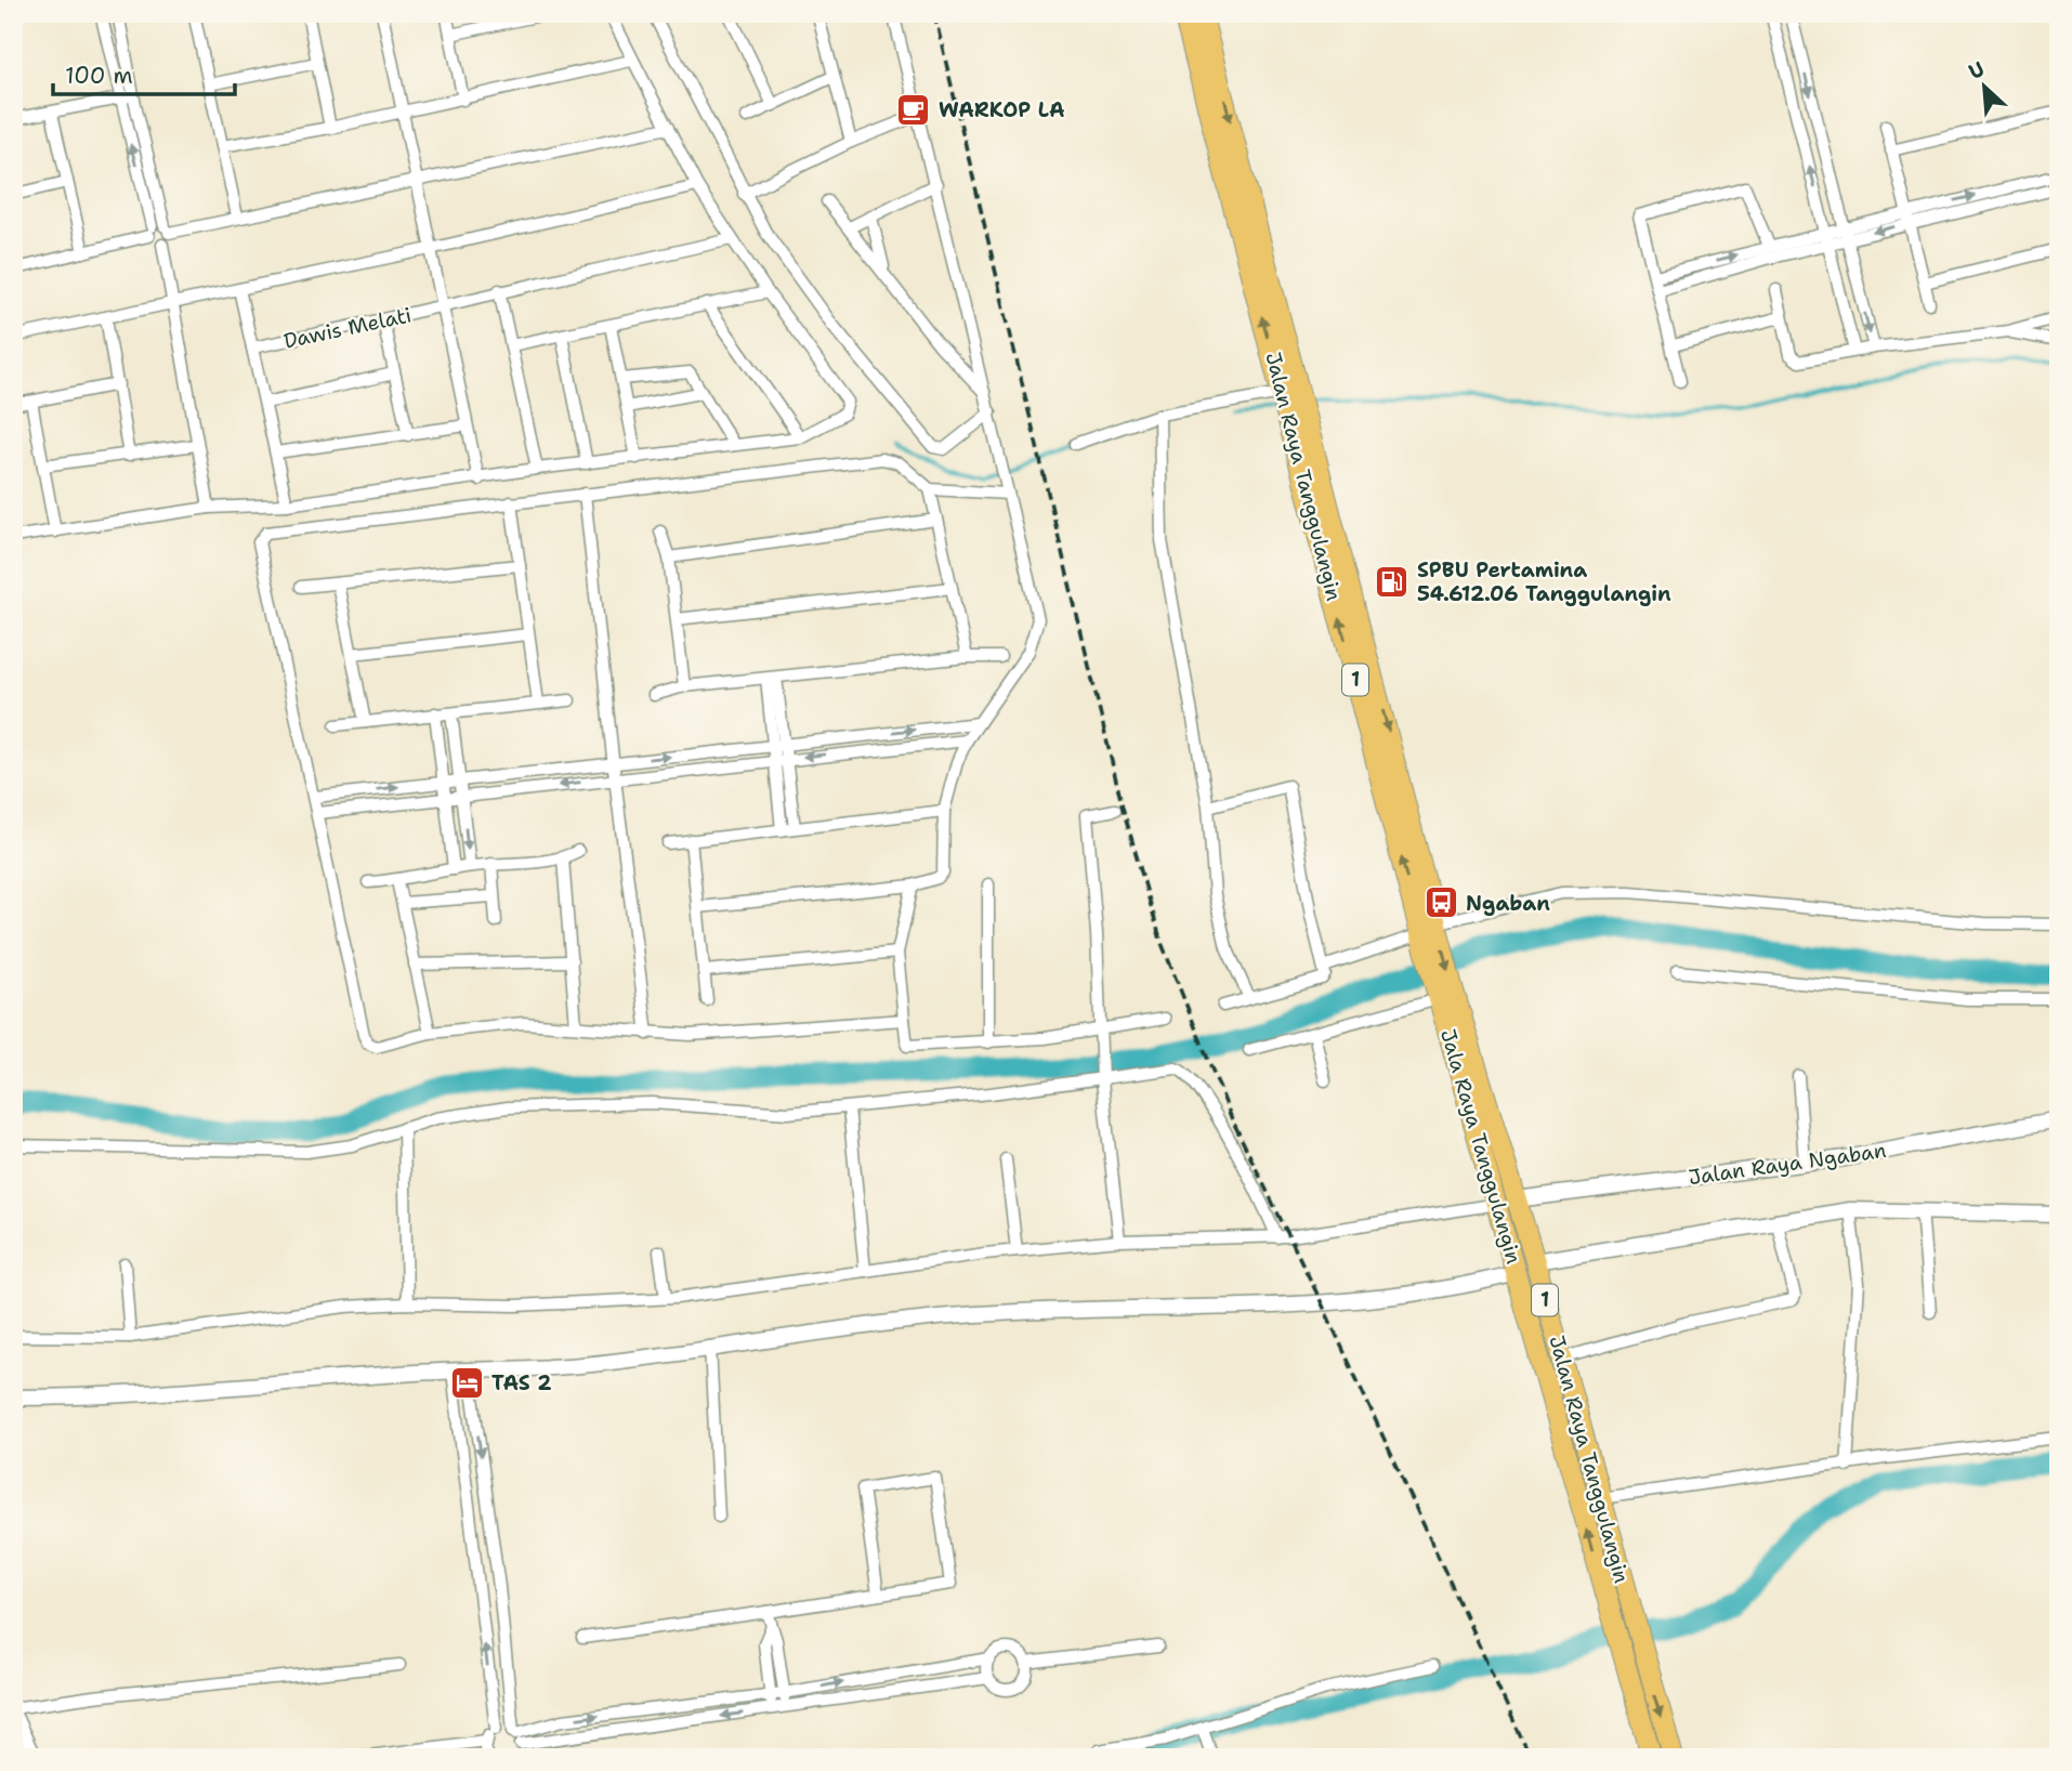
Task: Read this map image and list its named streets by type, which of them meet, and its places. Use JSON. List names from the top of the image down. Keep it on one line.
{"streets":{"highway":["Jalan Raya Tanggulangin","1","Jala Raya Tanggulangin"],"street":["Dawis Melati","Jalan Raya Ngaban"]},"crossings":[["Jalan Raya Tanggulangin","1"],["Jalan Raya Tanggulangin","Jala Raya Tanggulangin"],["Jalan Raya Tanggulangin","Jalan Raya Ngaban"],["1","Jala Raya Tanggulangin"],["Jala Raya Tanggulangin","Jalan Raya Ngaban"]],"one_way":["Jala Raya Tanggulangin"],"places":{"cafe":["WARKOP LA"],"fuel station":["SPBU Pertamina 54.612.06 Tanggulangin"],"bus stop":["Ngaban"],"hotel":["TAS 2"]},"scale_bar":"100 m","north":"top left"}
